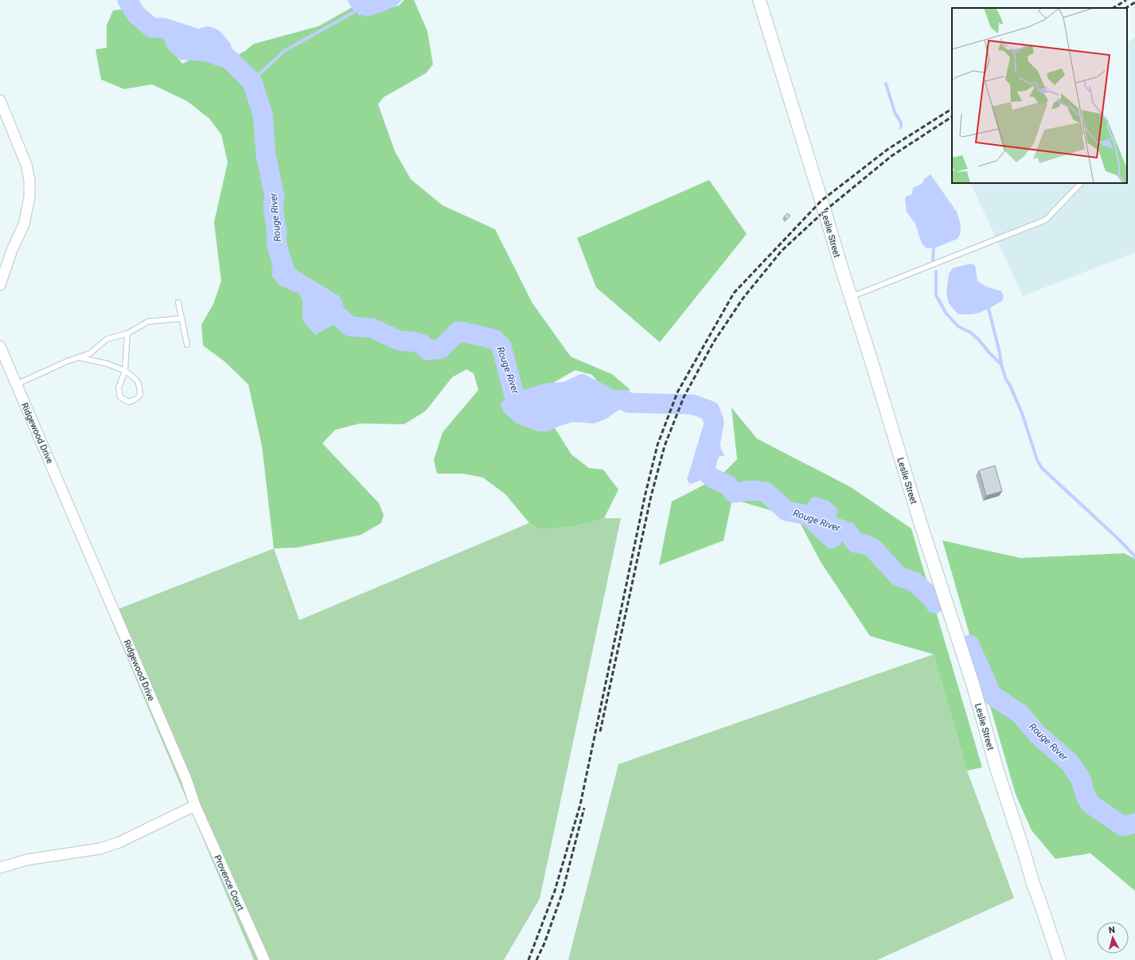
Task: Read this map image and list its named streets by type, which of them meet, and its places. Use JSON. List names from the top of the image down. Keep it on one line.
{"streets":{"street":["Leslie Street","Ridgewood Drive","Provence Court"]},"crossings":[["Ridgewood Drive","Provence Court"]],"water":["Rouge River"],"north":"top"}
